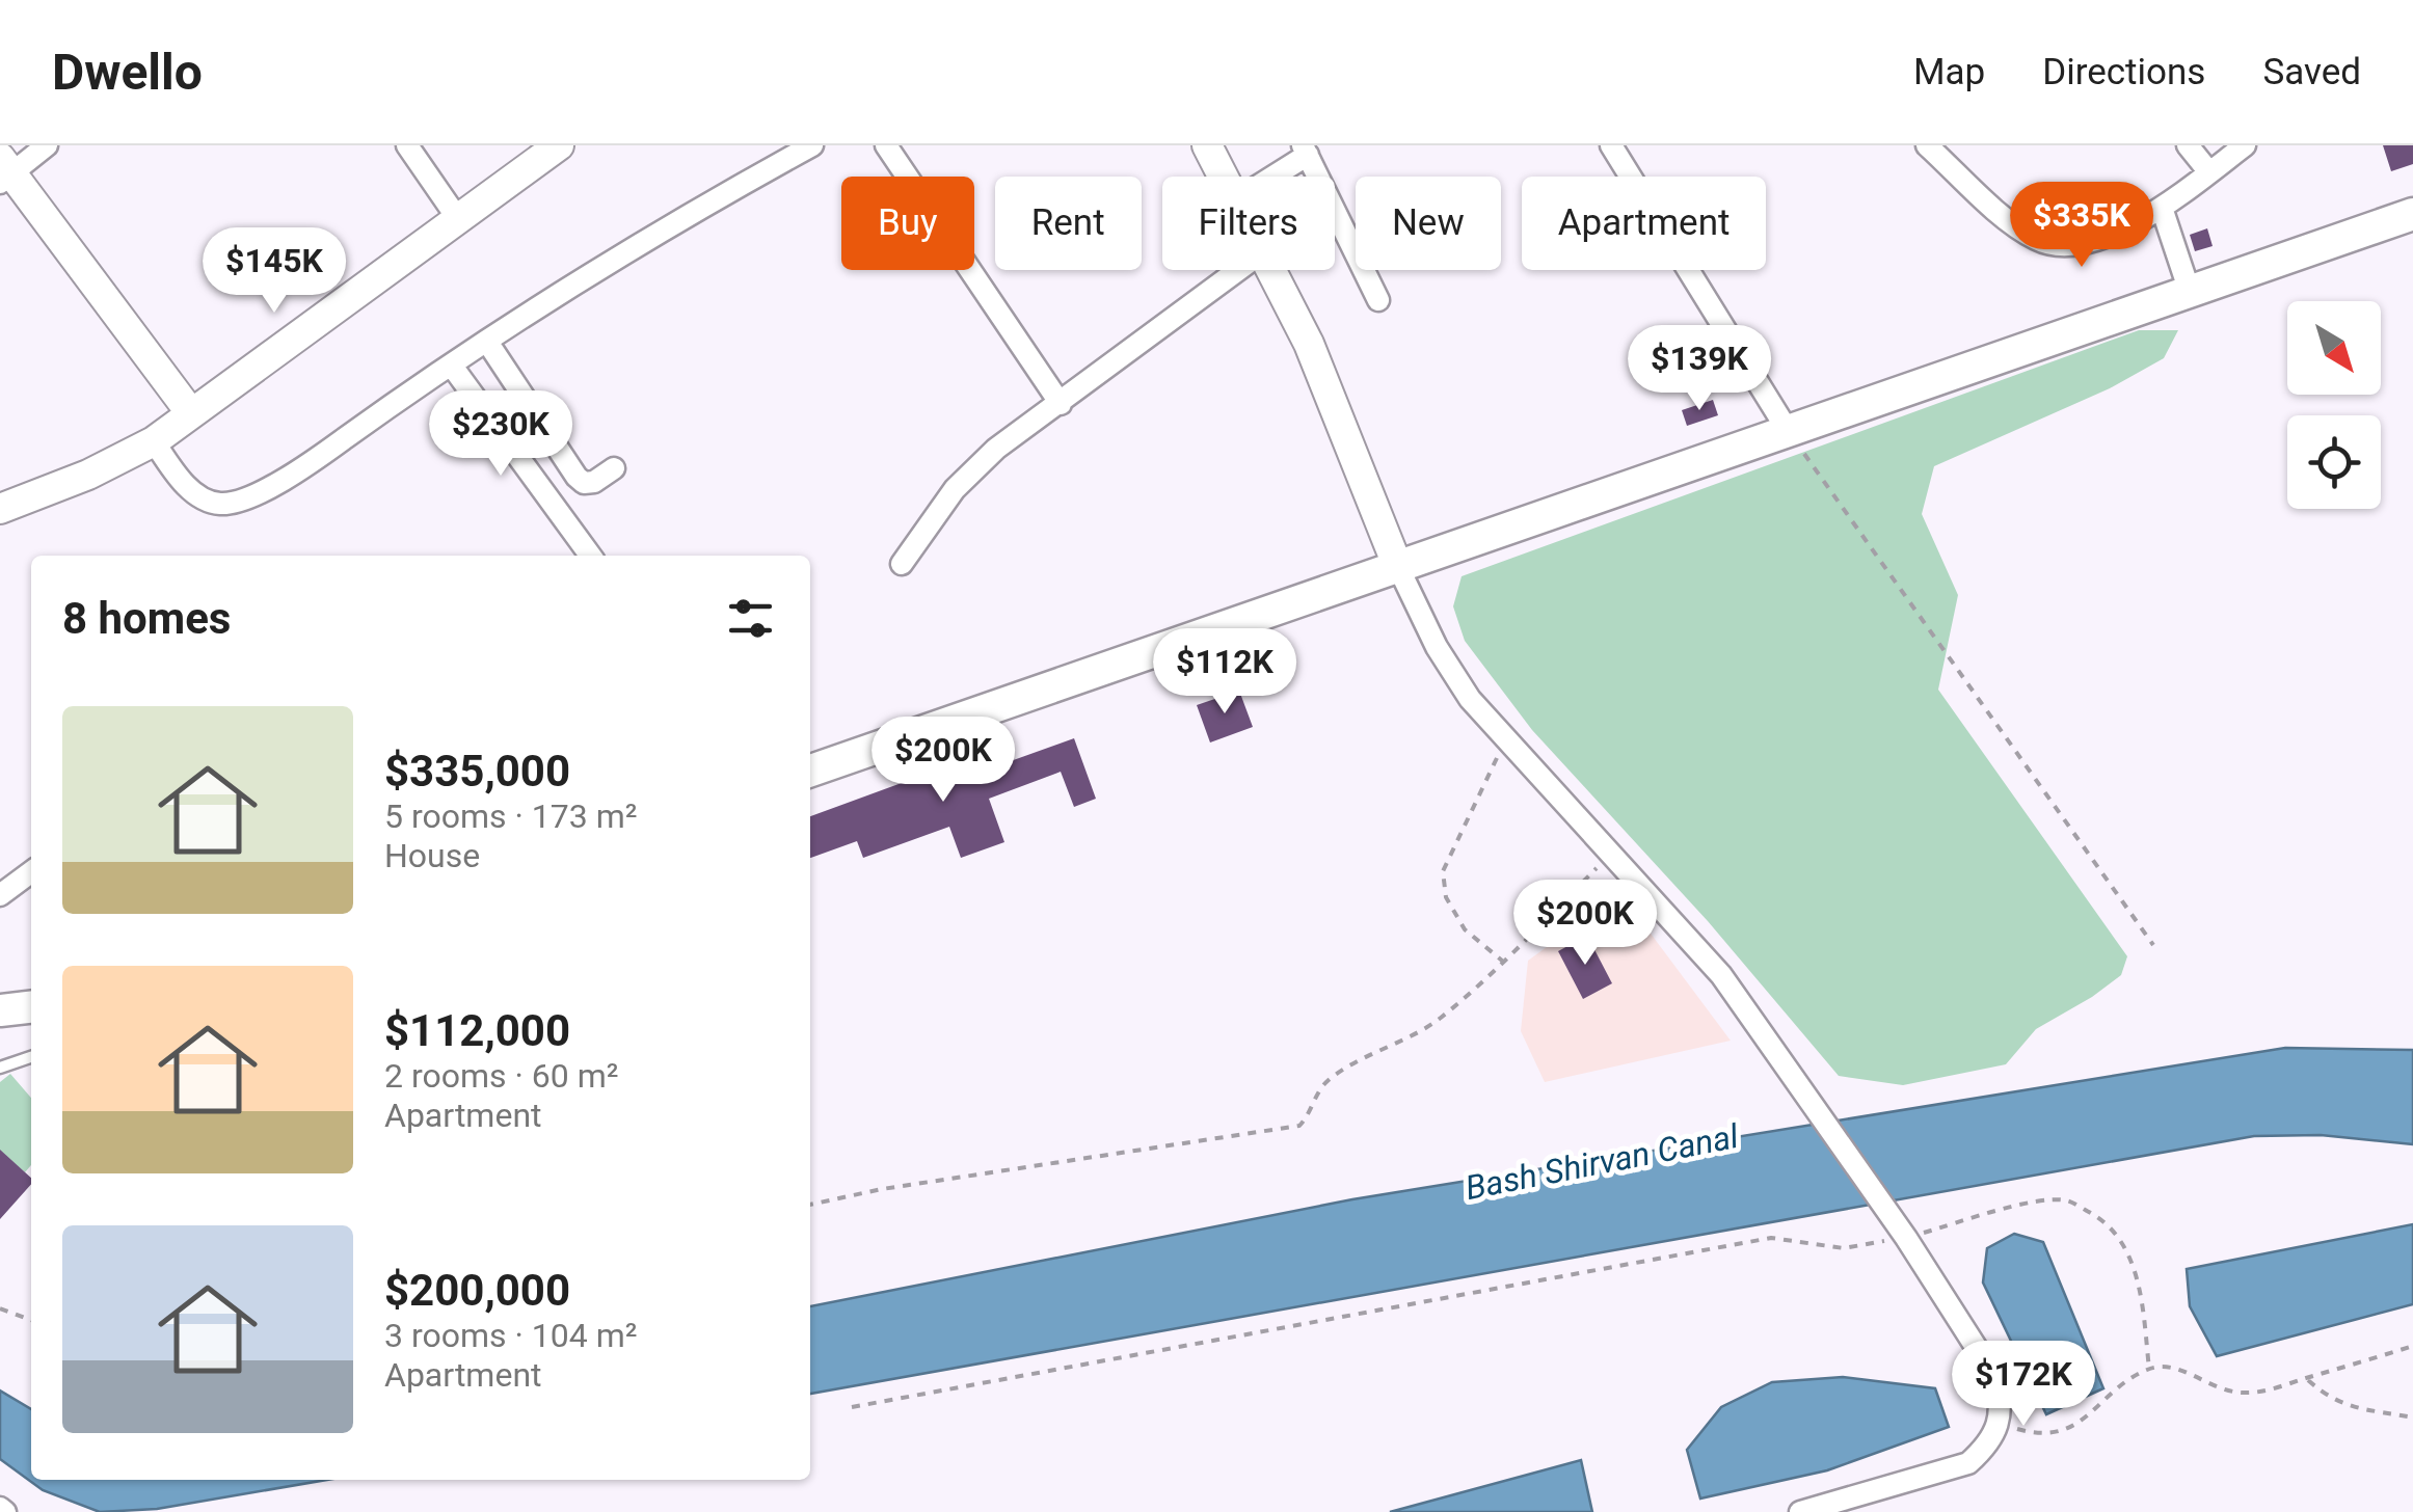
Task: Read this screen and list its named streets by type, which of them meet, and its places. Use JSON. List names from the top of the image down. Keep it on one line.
{"water":["Bash Shirvan Canal"],"north":"bottom right","page":{"header":"Dwello","nav":["Map","Directions","Saved"],"chip":["Buy","Rent","Filters","New","Apartment"],"price":["$335K","$145K","$139K","$230K","$112K","$200K","$200K","$172K"],"heading":"8 homes","list":[{"name":"$335,000","note":"5 rooms · 173 m² · House"},{"name":"$112,000","note":"2 rooms · 60 m² · Apartment"},{"name":"$200,000","note":"3 rooms · 104 m² · Apartment"}]}}
